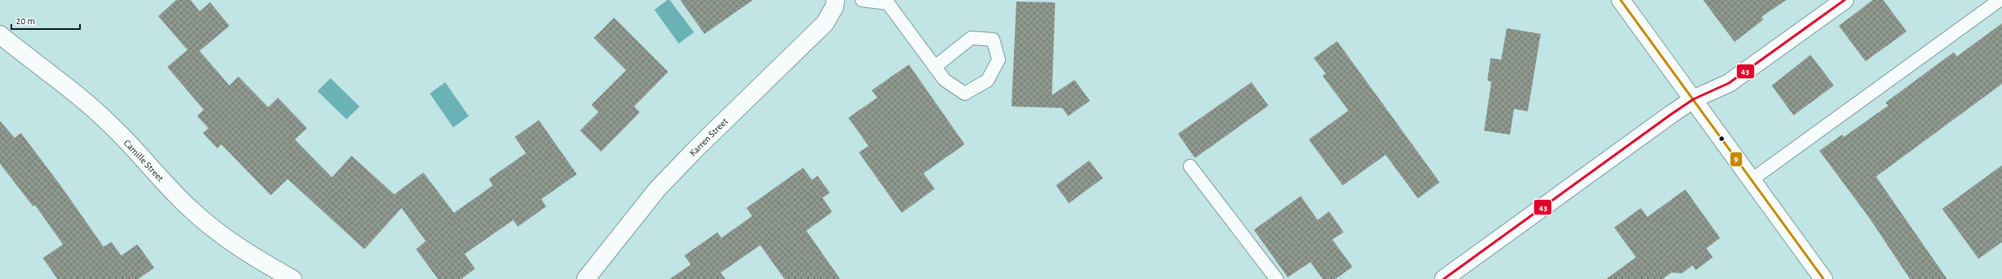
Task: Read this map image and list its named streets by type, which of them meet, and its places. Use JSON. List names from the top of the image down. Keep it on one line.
{"streets":{"street":["Karren Street","Camille Street"]},"lines":["transit line 9","transit line 43"],"scale_bar":"20 m"}
